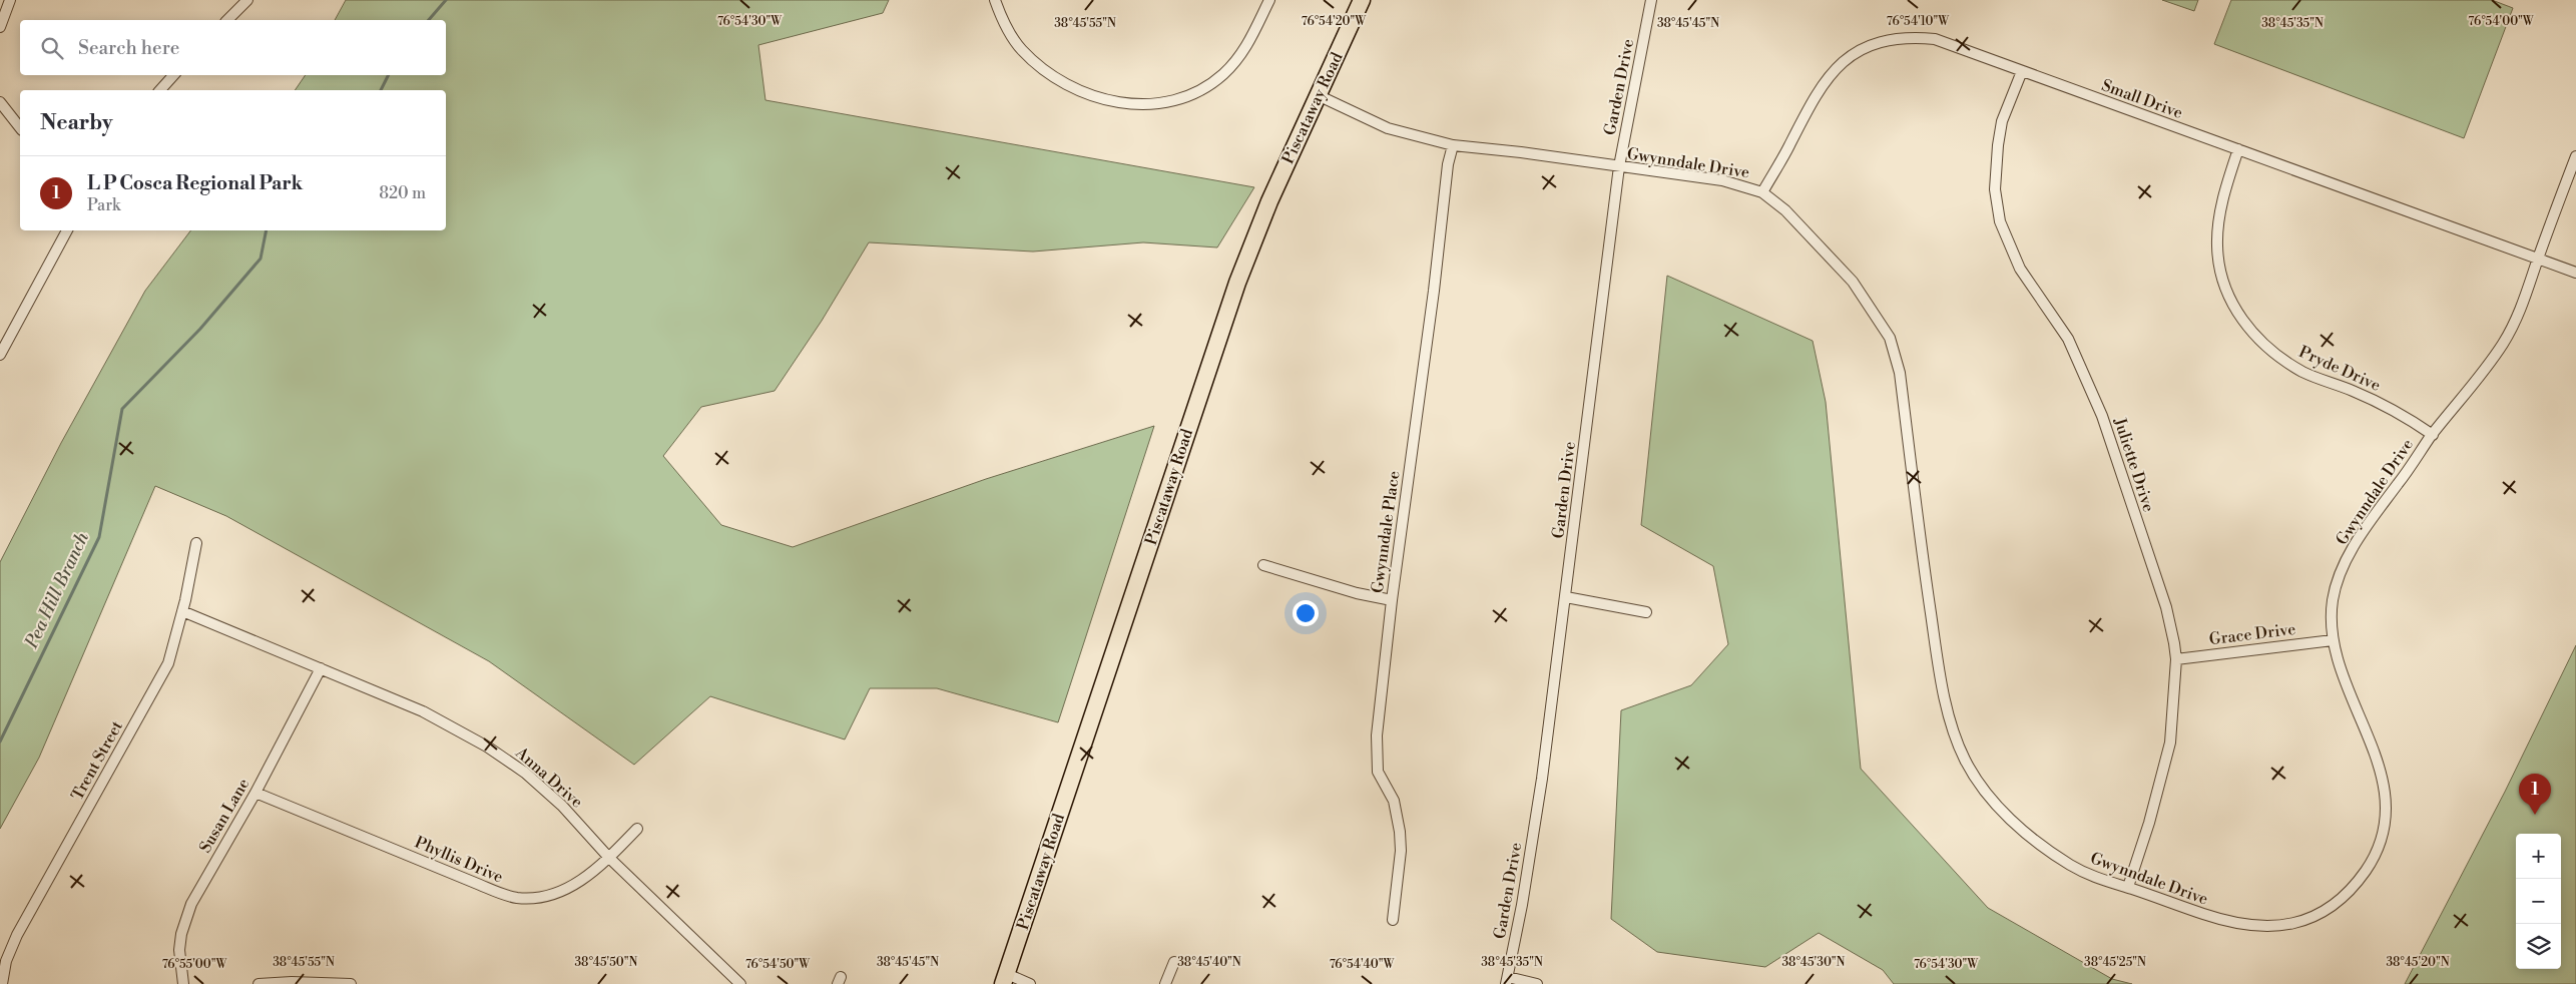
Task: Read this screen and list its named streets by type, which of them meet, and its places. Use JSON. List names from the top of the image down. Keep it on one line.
{"streets":{"main road":["Piscataway Road"],"street":["Garden Drive","Small Drive","Gwynndale Drive","Pryde Drive","Juliette Drive","Gwynndale Place","Grace Drive","Trent Street","Anna Drive","Susan Lane","Phyllis Drive"]},"crossings":[["Garden Drive","Gwynndale Drive"],["Small Drive","Gwynndale Drive"],["Small Drive","Pryde Drive"],["Small Drive","Juliette Drive"],["Piscataway Road","Gwynndale Drive"],["Gwynndale Drive","Pryde Drive"],["Gwynndale Drive","Juliette Drive"],["Gwynndale Drive","Gwynndale Place"],["Gwynndale Drive","Grace Drive"],["Juliette Drive","Grace Drive"],["Trent Street","Anna Drive"],["Anna Drive","Susan Lane"],["Anna Drive","Phyllis Drive"],["Susan Lane","Phyllis Drive"]],"water":["Pea Hill Branch"],"page":{"search":"Search here","heading":"Nearby","list":[{"mark":"1","name":"L P Cosca Regional Park","note":"Park","value":"820 m"}],"pins":"1","map_buttons":["+","−"]},"coordinates":["76°54'30\"W","76°54'20\"W","76°54'10\"W","76°54'00\"W","38°45'55\"N","38°45'45\"N","38°45'35\"N","38°45'50\"N","38°45'40\"N","38°45'30\"N","38°45'25\"N","38°45'20\"N","76°55'00\"W","76°54'50\"W","76°54'40\"W"]}
